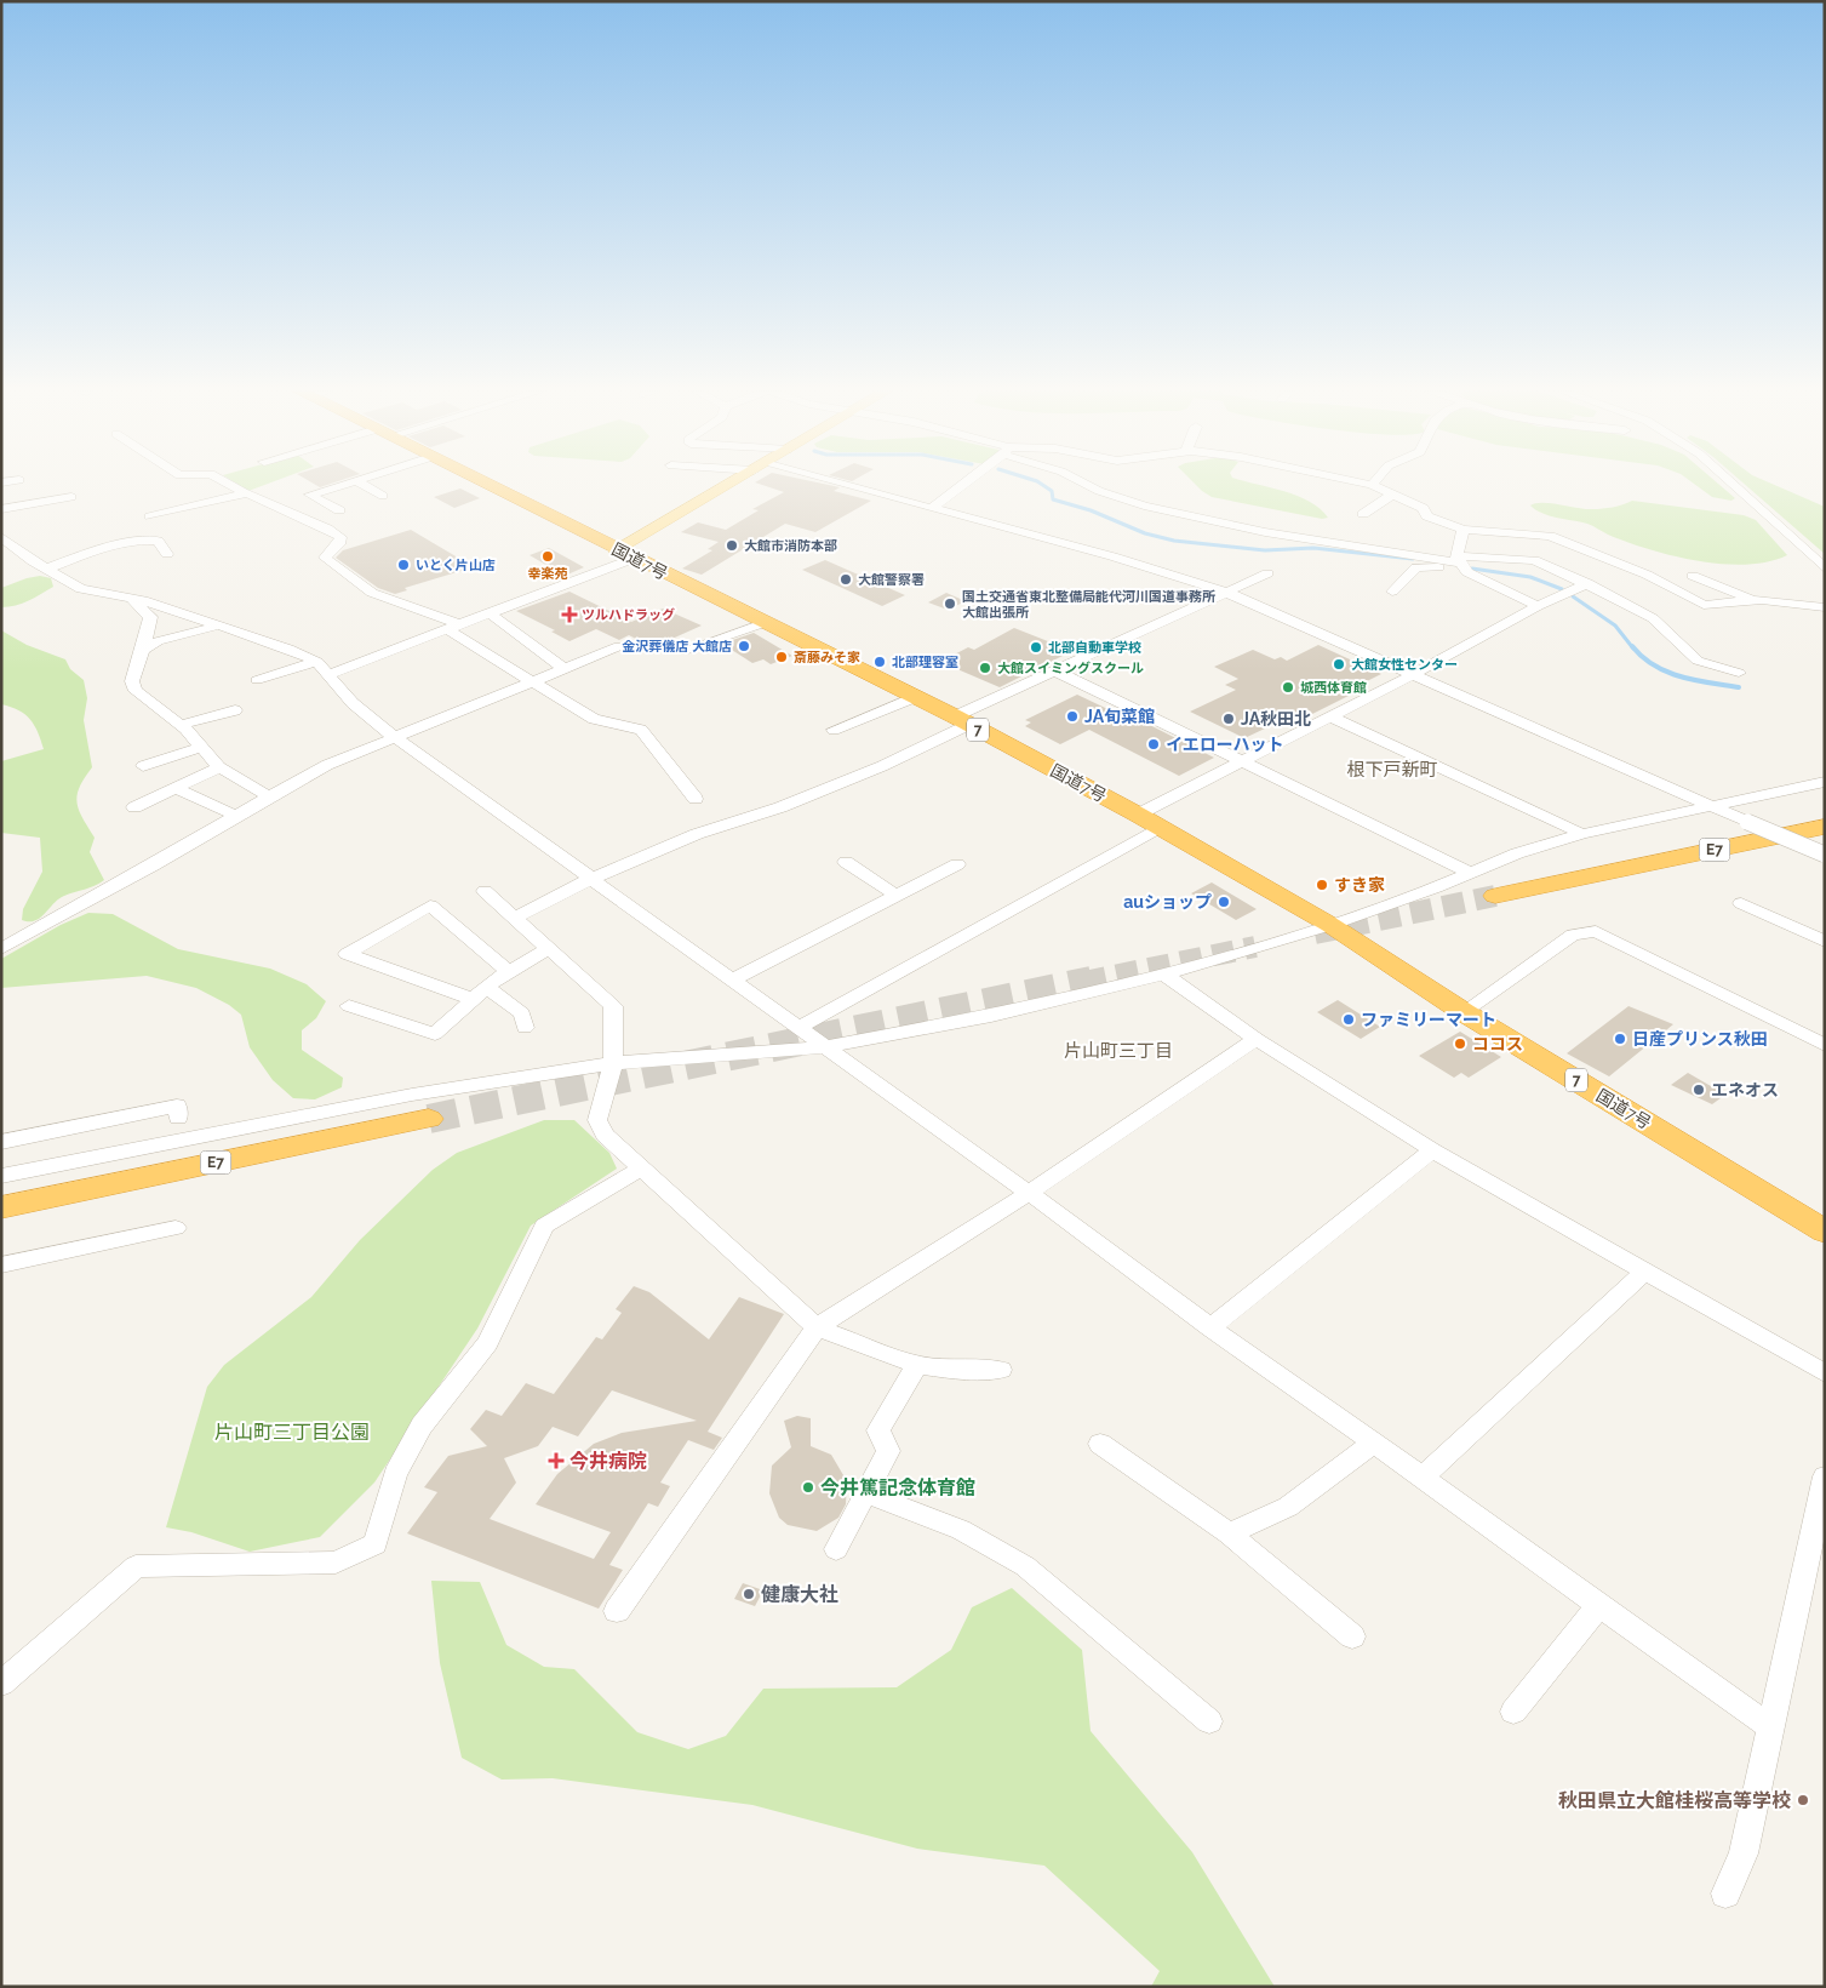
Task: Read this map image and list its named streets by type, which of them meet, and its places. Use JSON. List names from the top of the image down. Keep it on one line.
{"streets":{"highway":["国道7号","7","E7"]},"districts":["根下戸新町","片山町三丁目"],"parks":["片山町三丁目公園"],"places":{"other":["大館市消防本部","幸楽苑","いとく片山店","大館警察署","国土交通省東北整備局能代河川国道事務所 大館出張所","金沢葬儀店 大館店","北部自動車学校","斎藤みそ家","北部理容室","大館女性センター","大館スイミングスクール","城西体育館","JA旬菜館","JA秋田北","イエローハット","すき家","auショップ","ファミリーマート","日産プリンス秋田","ココス","エネオス","今井篤記念体育館","健康大社","秋田県立大館桂桜高等学校"],"health":["ツルハドラッグ","今井病院"]}}
